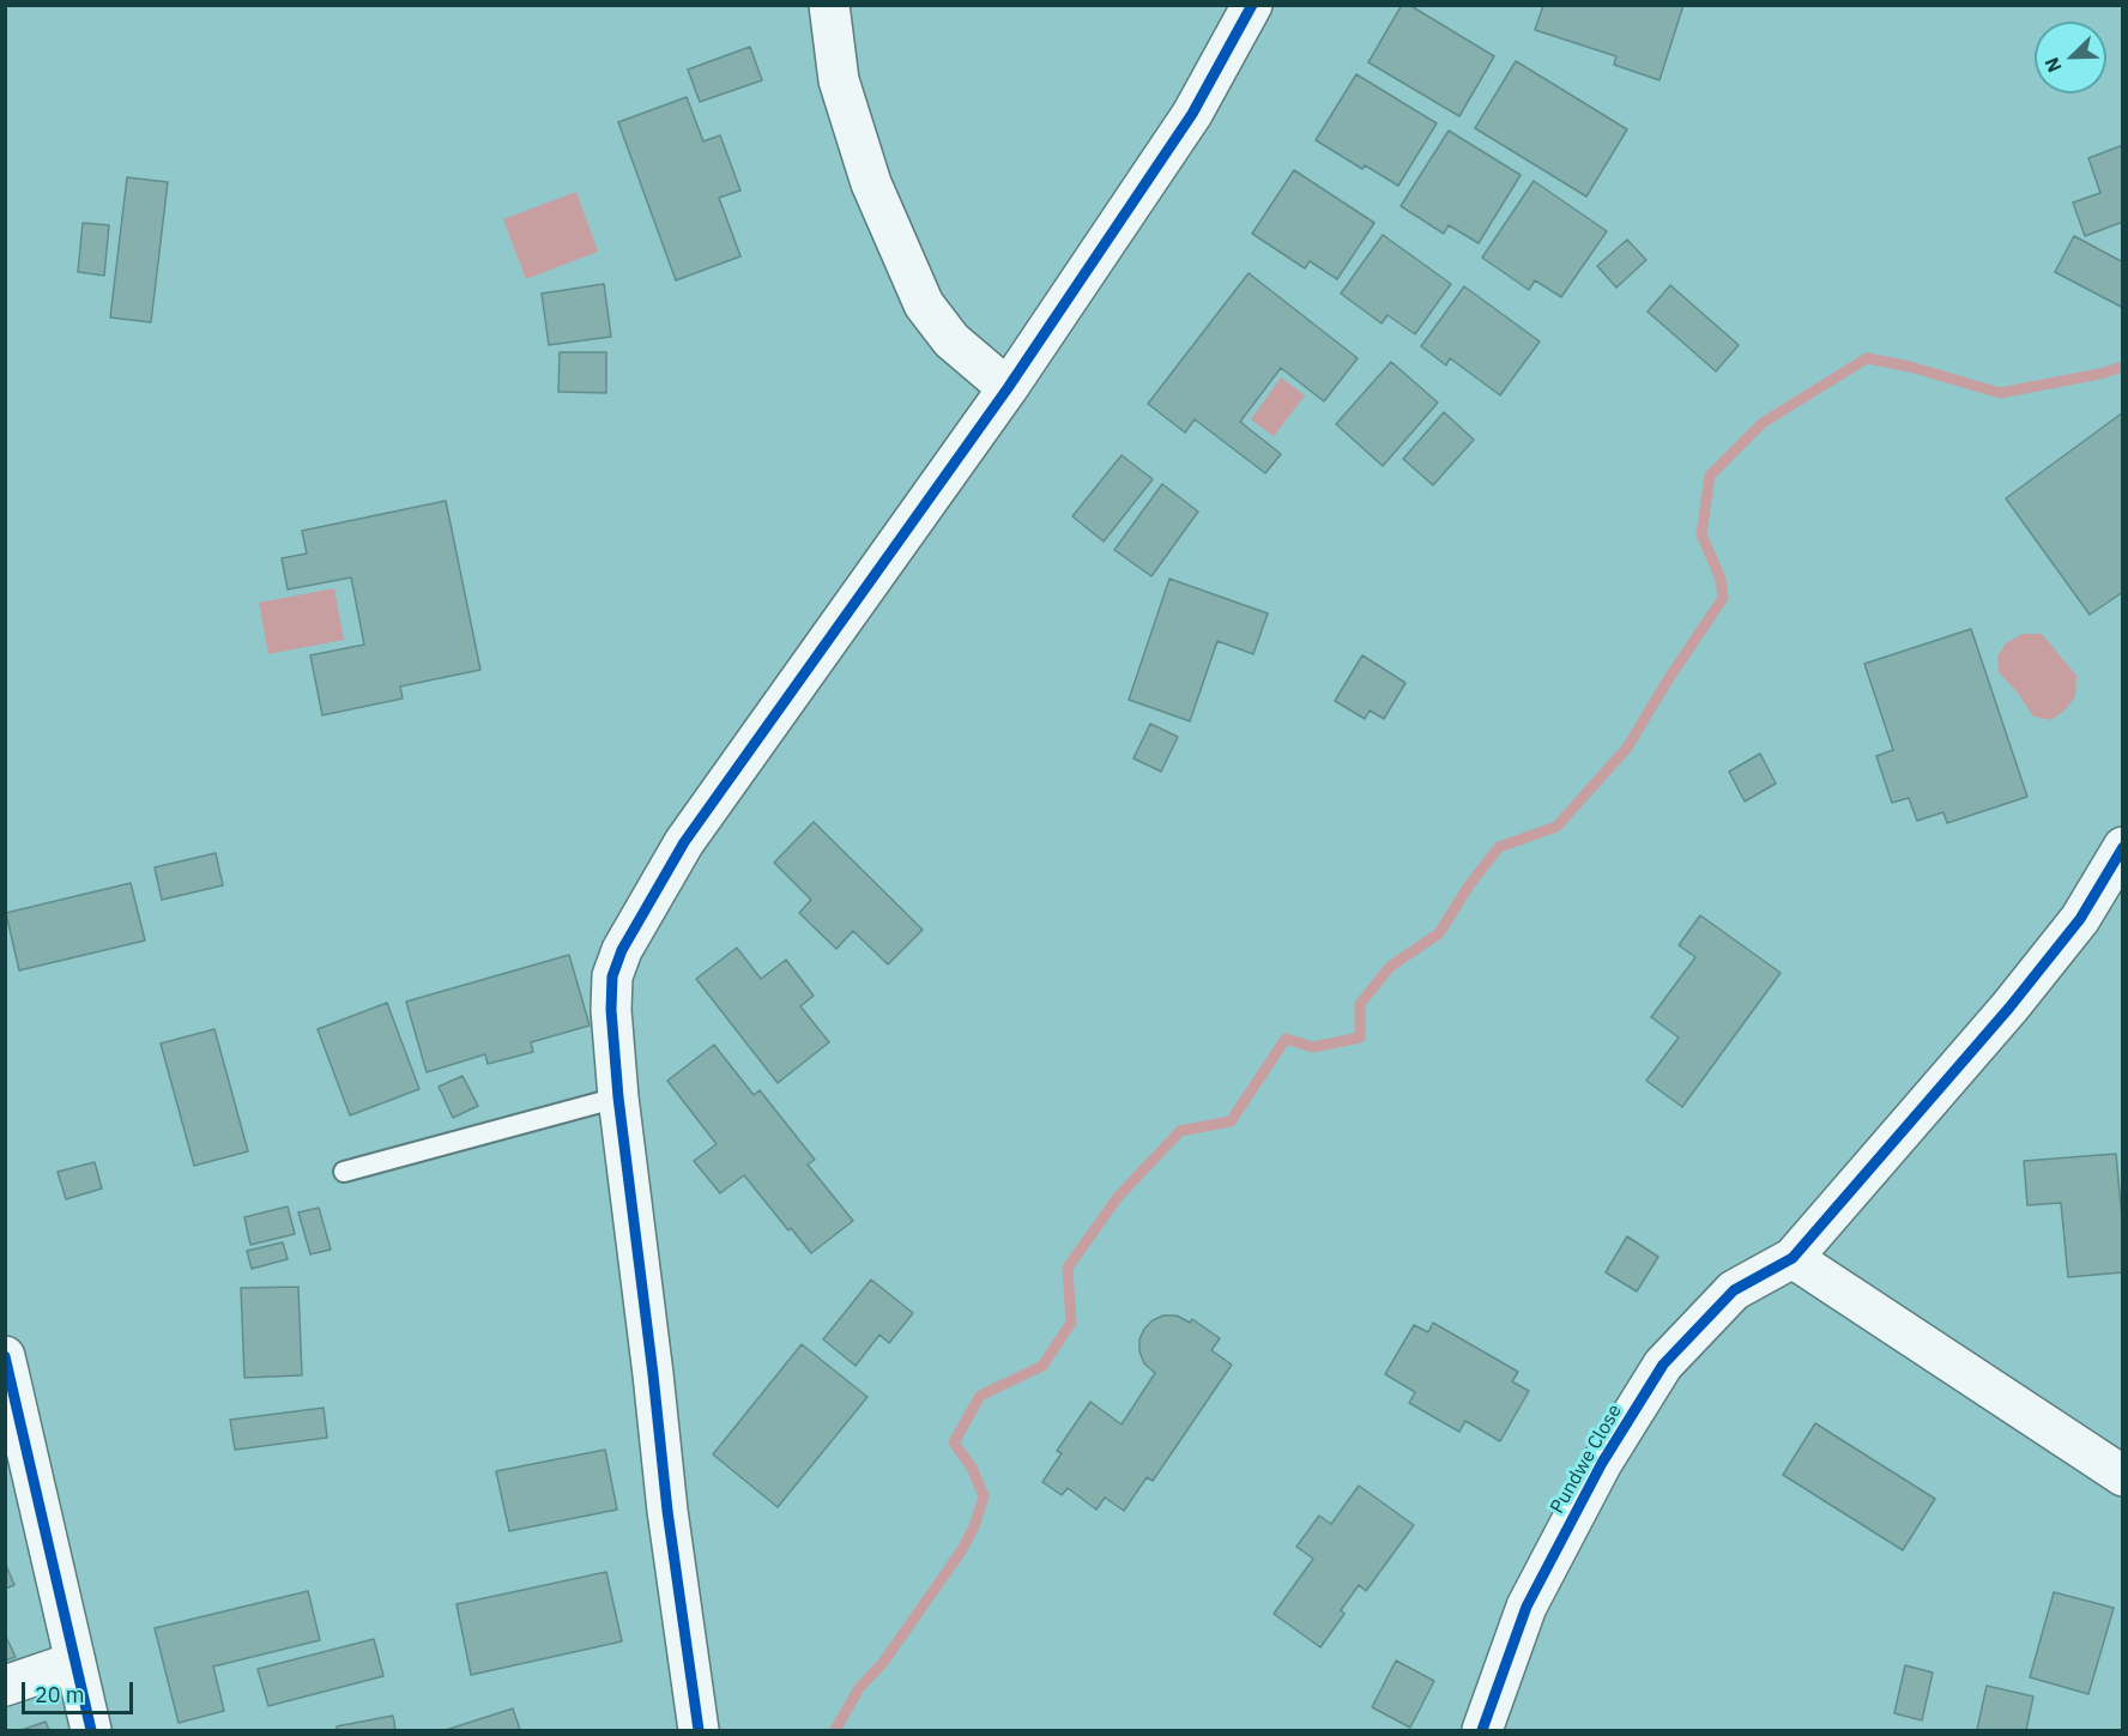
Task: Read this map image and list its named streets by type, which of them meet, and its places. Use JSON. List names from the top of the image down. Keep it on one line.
{"streets":{"street":["Pundwe Close"]},"scale_bar":"20 m","north":"bottom left"}
